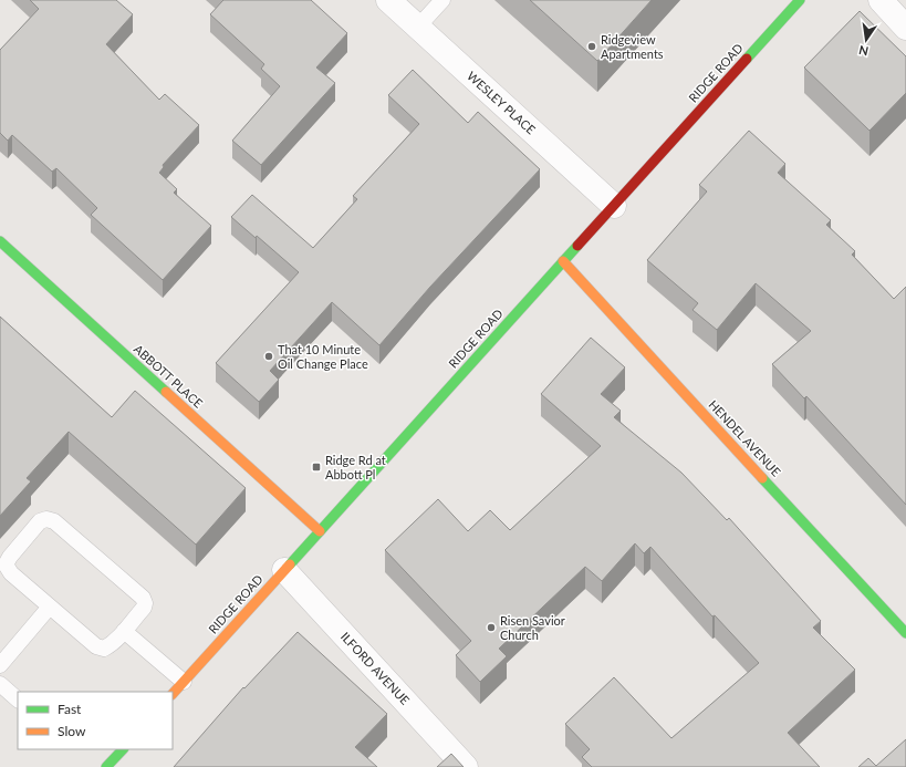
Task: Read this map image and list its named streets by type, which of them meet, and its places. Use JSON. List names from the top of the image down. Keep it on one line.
{"streets":{"main road":["RIDGE ROAD","ABBOTT PLACE","HENDEL AVENUE"],"street":["WESLEY PLACE","ILFORD AVENUE"]},"crossings":[["RIDGE ROAD","WESLEY PLACE"],["RIDGE ROAD","ABBOTT PLACE"],["RIDGE ROAD","HENDEL AVENUE"],["RIDGE ROAD","ILFORD AVENUE"]],"places":{"other":["Ridgeview Apartments","That 10 Minute Oil Change Place","Risen Savior Church"],"transit":["Ridge Rd at Abbott Pl"]},"legend":["Fast","Slow"],"north":"bottom"}
